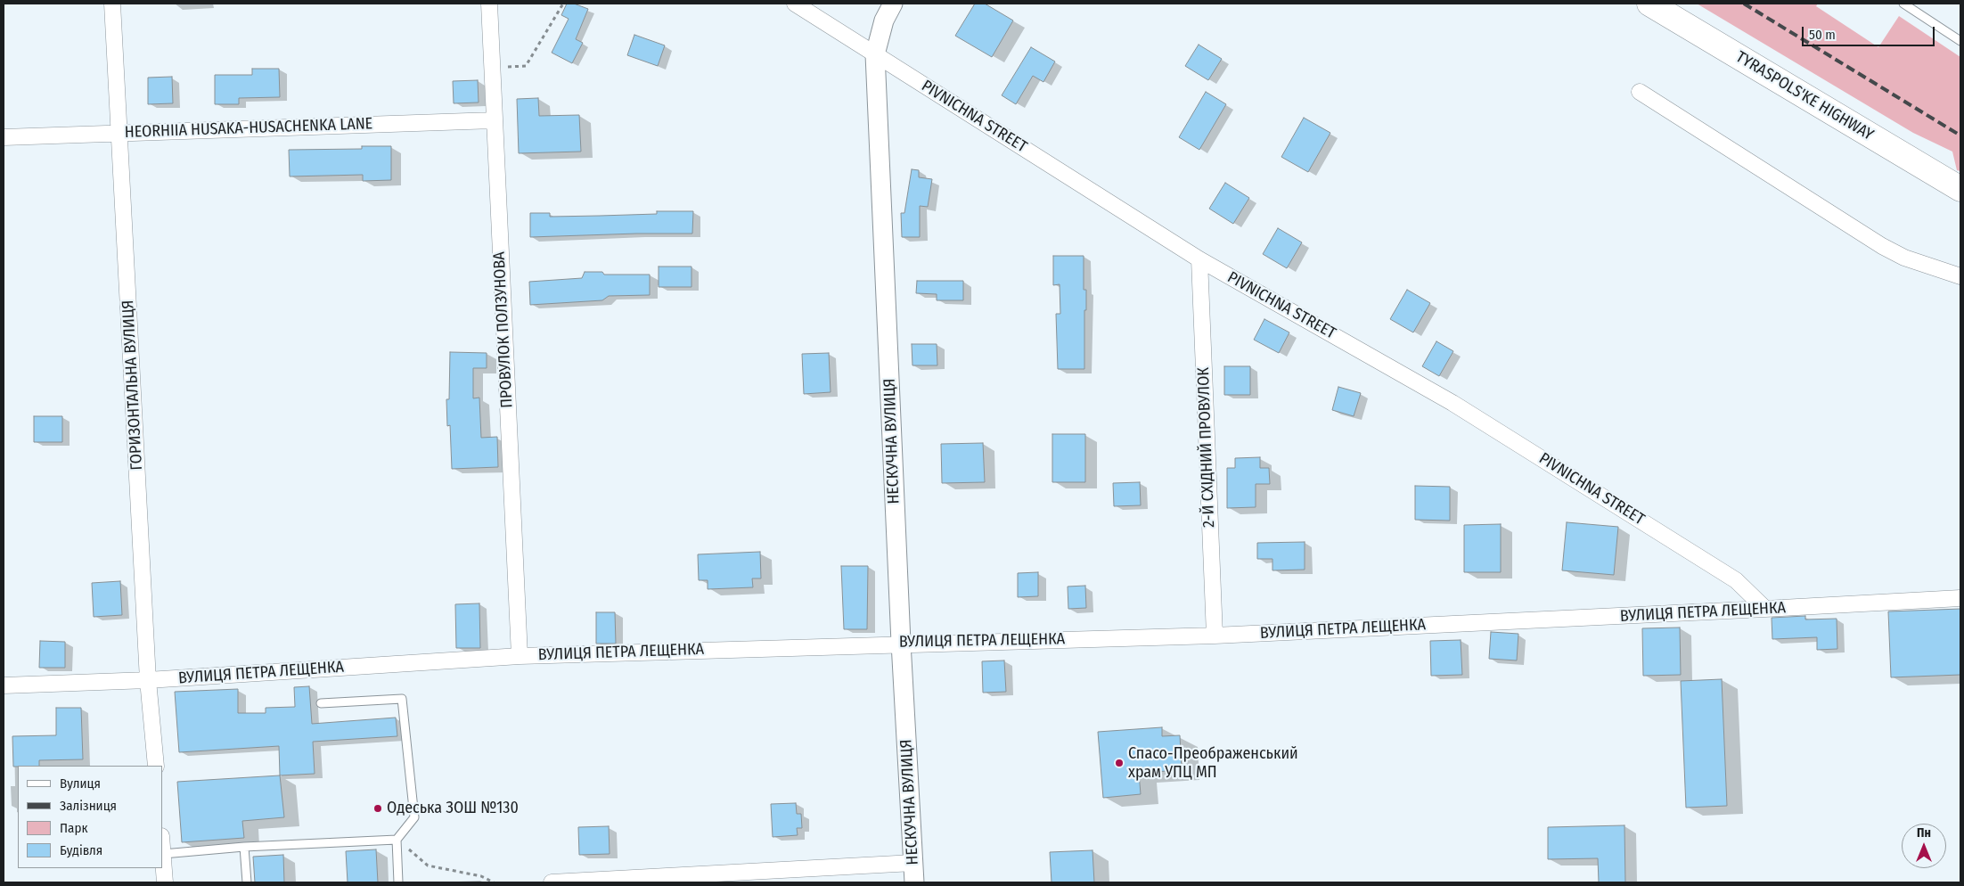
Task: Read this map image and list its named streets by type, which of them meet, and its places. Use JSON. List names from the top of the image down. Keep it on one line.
{"streets":{"main road":["TYRASPOLS'KE HIGHWAY"],"street":["PIVNICHNA STREET","HEORHIIA HUSAKA-HUSACHENKA LANE","ПРОВУЛОК ПОЛЗУНОВА","ГОРИЗОНТАЛЬНА ВУЛИЦЯ","НЕСКУЧНА ВУЛИЦЯ","2-Й СХІДНИЙ ПРОВУЛОК","ВУЛИЦЯ ПЕТРА ЛЕЩЕНКА"]},"crossings":[["PIVNICHNA STREET","НЕСКУЧНА ВУЛИЦЯ"],["PIVNICHNA STREET","2-Й СХІДНИЙ ПРОВУЛОК"],["PIVNICHNA STREET","ВУЛИЦЯ ПЕТРА ЛЕЩЕНКА"],["HEORHIIA HUSAKA-HUSACHENKA LANE","ПРОВУЛОК ПОЛЗУНОВА"],["HEORHIIA HUSAKA-HUSACHENKA LANE","ГОРИЗОНТАЛЬНА ВУЛИЦЯ"],["ПРОВУЛОК ПОЛЗУНОВА","ВУЛИЦЯ ПЕТРА ЛЕЩЕНКА"],["ГОРИЗОНТАЛЬНА ВУЛИЦЯ","ВУЛИЦЯ ПЕТРА ЛЕЩЕНКА"],["НЕСКУЧНА ВУЛИЦЯ","ВУЛИЦЯ ПЕТРА ЛЕЩЕНКА"],["2-Й СХІДНИЙ ПРОВУЛОК","ВУЛИЦЯ ПЕТРА ЛЕЩЕНКА"]],"places":["Спасо-Преображенський храм УПЦ МП","Одеська ЗОШ №130"],"legend":["Вулиця","Залізниця","Парк","Будівля"],"scale_bar":"50 m","north":"top"}
